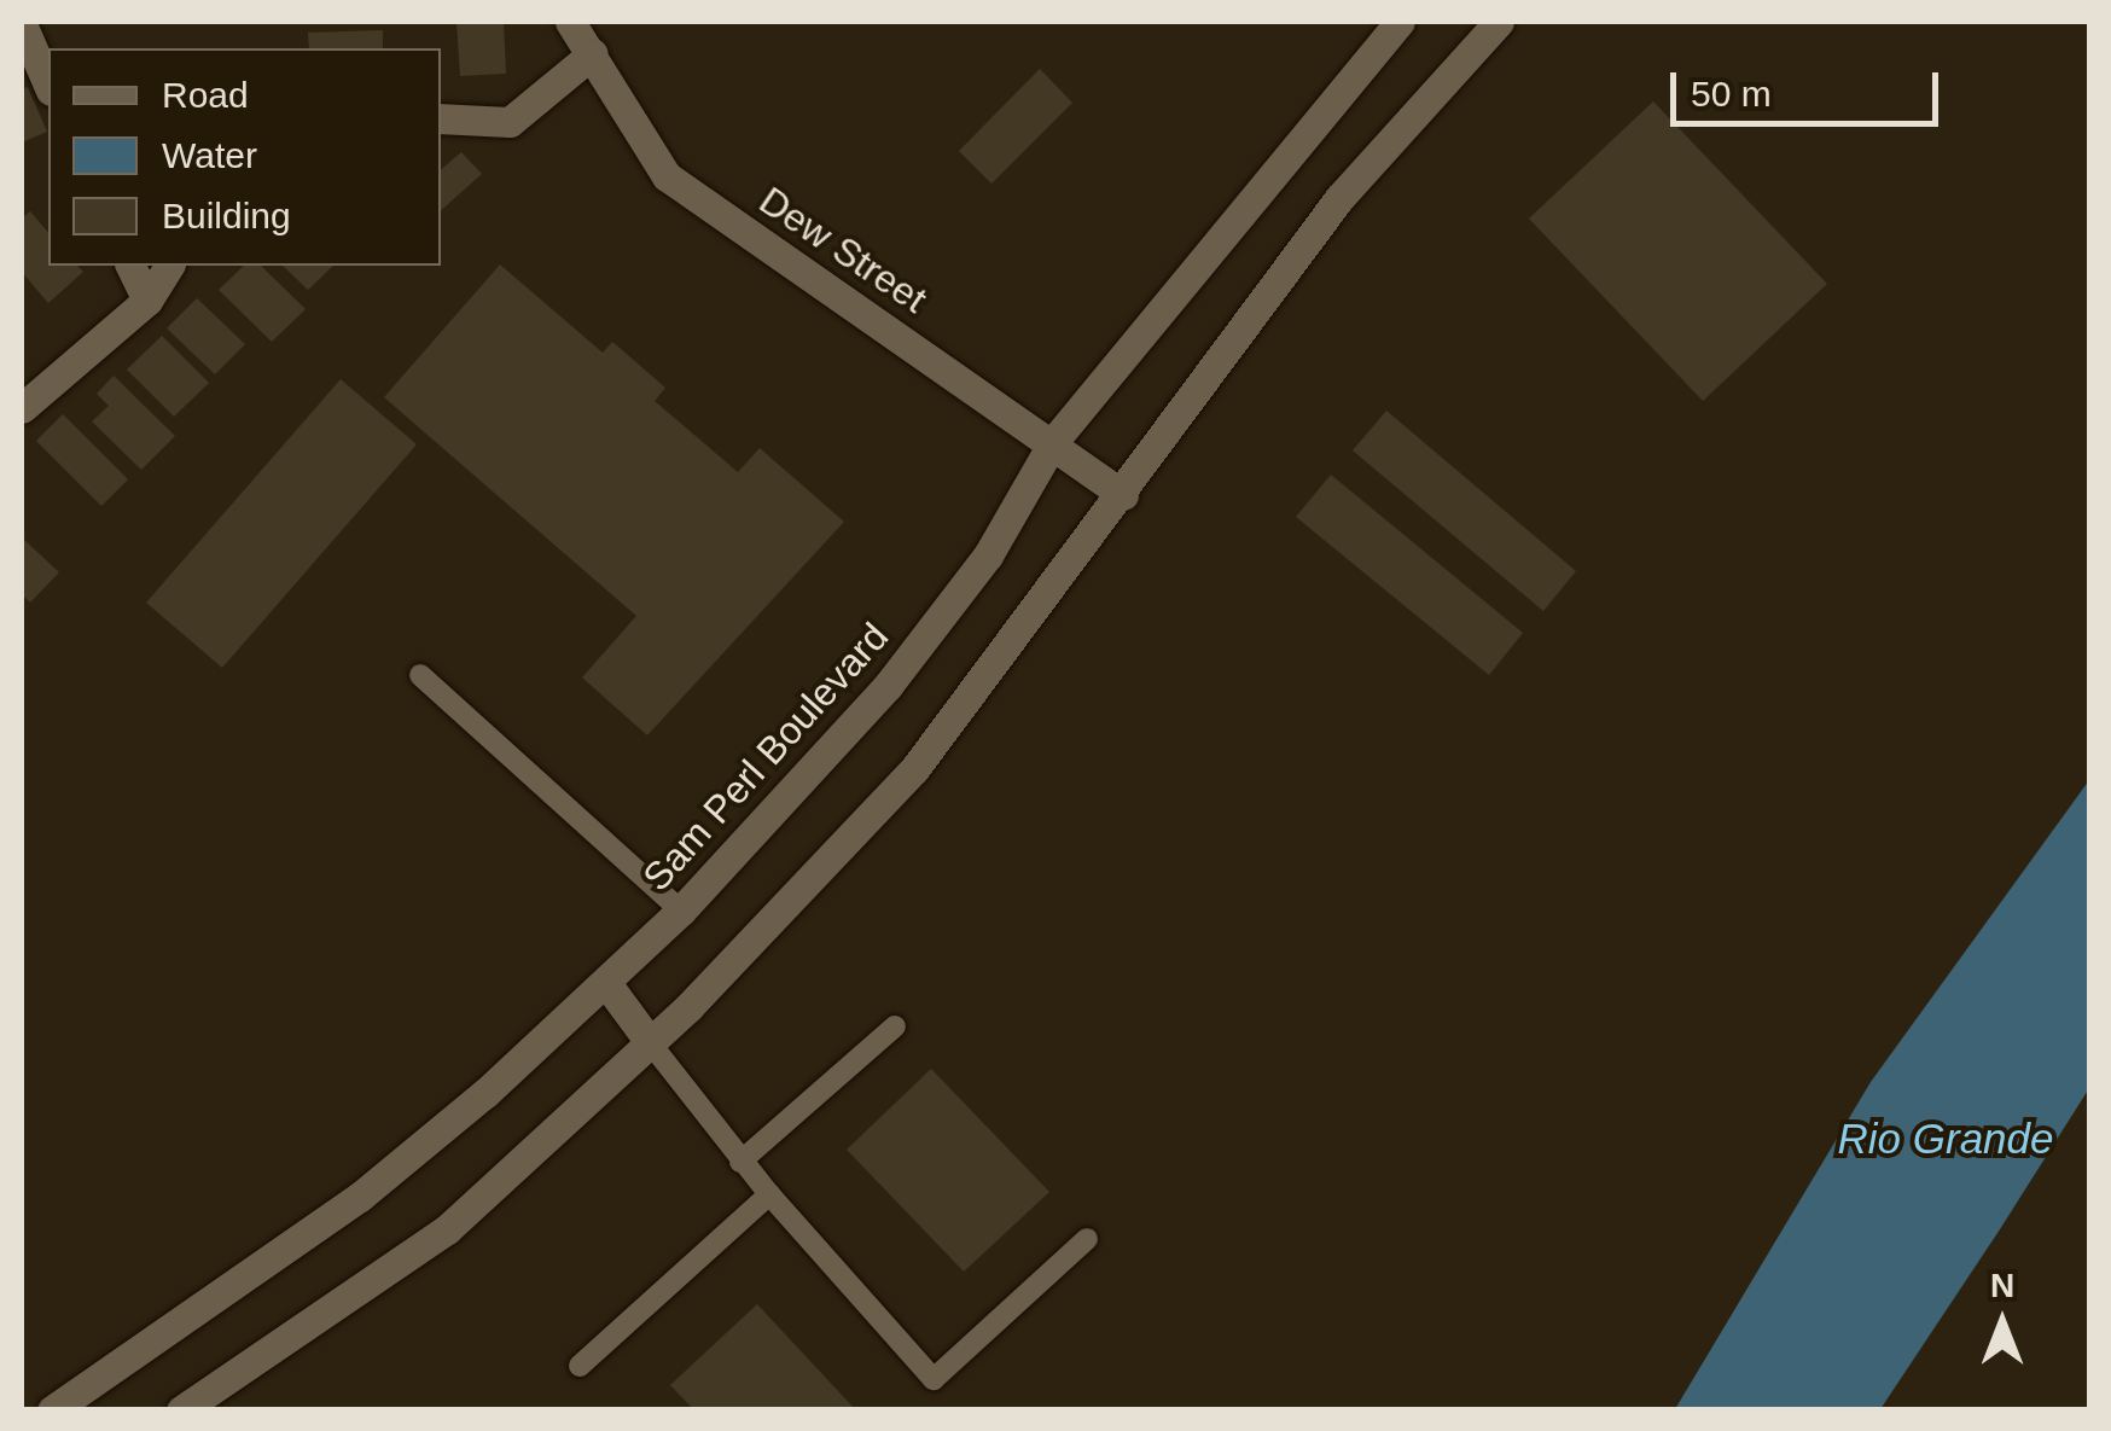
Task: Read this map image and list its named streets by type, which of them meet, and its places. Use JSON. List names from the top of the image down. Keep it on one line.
{"streets":{"main road":["Dew Street","Sam Perl Boulevard"]},"crossings":[["Dew Street","Sam Perl Boulevard"]],"water":["Rio Grande"],"legend":["Road","Water","Building"],"scale_bar":"50 m","north":"top"}
